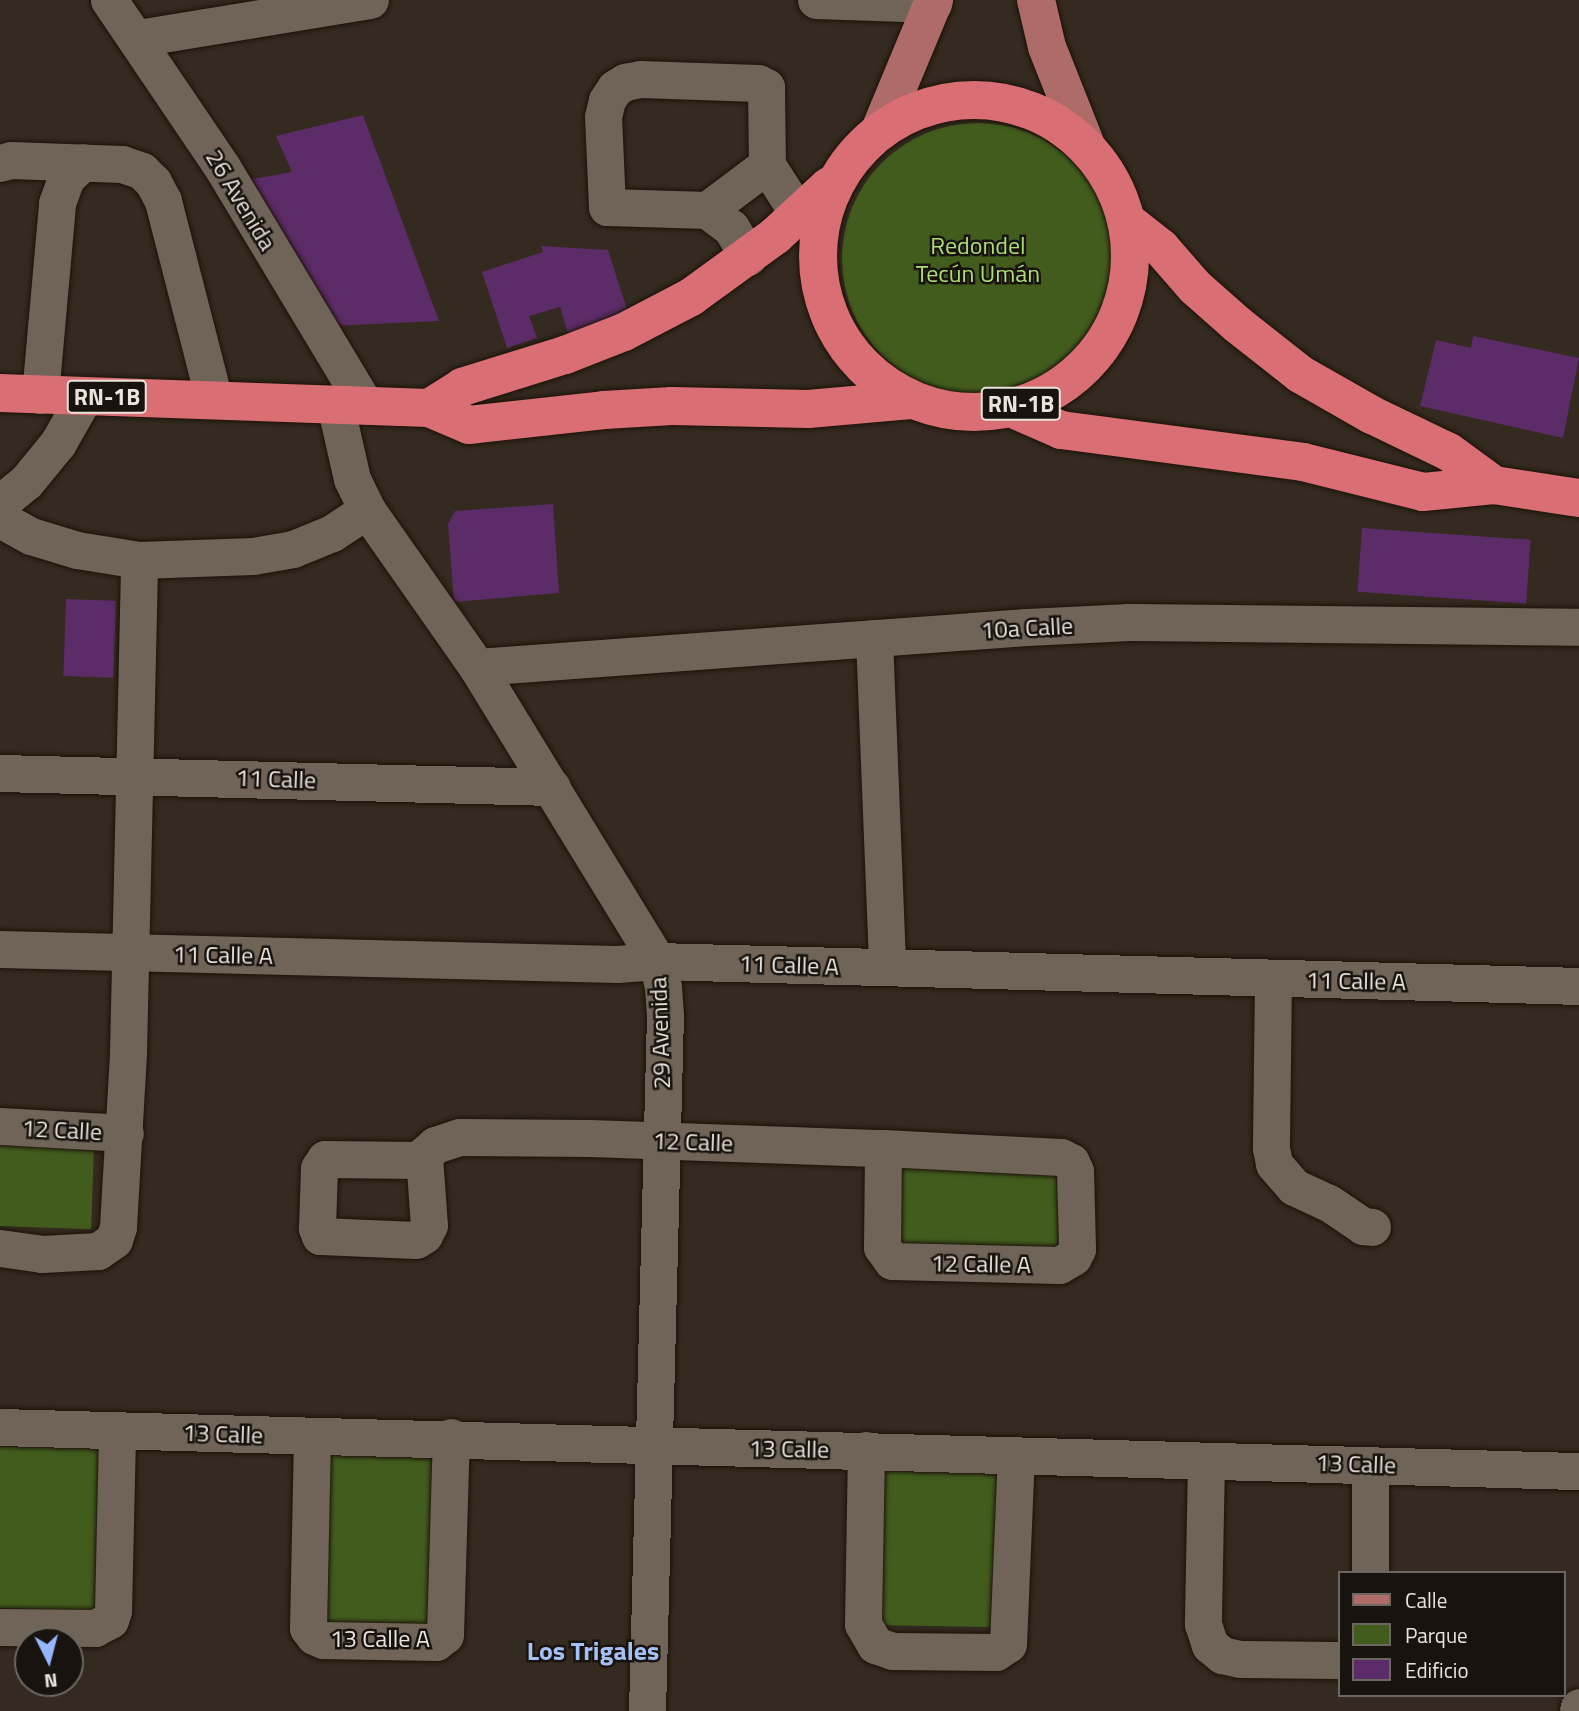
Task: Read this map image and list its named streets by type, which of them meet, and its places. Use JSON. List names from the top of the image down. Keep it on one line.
{"streets":{"highway":["RN-1B"],"street":["26 Avenida","10a Calle","11 Calle","11 Calle A","29 Avenida","12 Calle","12 Calle A","13 Calle","13 Calle A"]},"crossings":[["26 Avenida","RN-1B"],["26 Avenida","29 Avenida"],["RN-1B","29 Avenida"],["10a Calle","29 Avenida"],["11 Calle","29 Avenida"],["11 Calle A","29 Avenida"],["29 Avenida","12 Calle"],["29 Avenida","13 Calle"],["12 Calle","12 Calle A"],["13 Calle","13 Calle A"]],"districts":["Los Trigales"],"parks":["Redondel Tecún Umán"],"legend":["Calle","Parque","Edificio"],"north":"bottom"}
